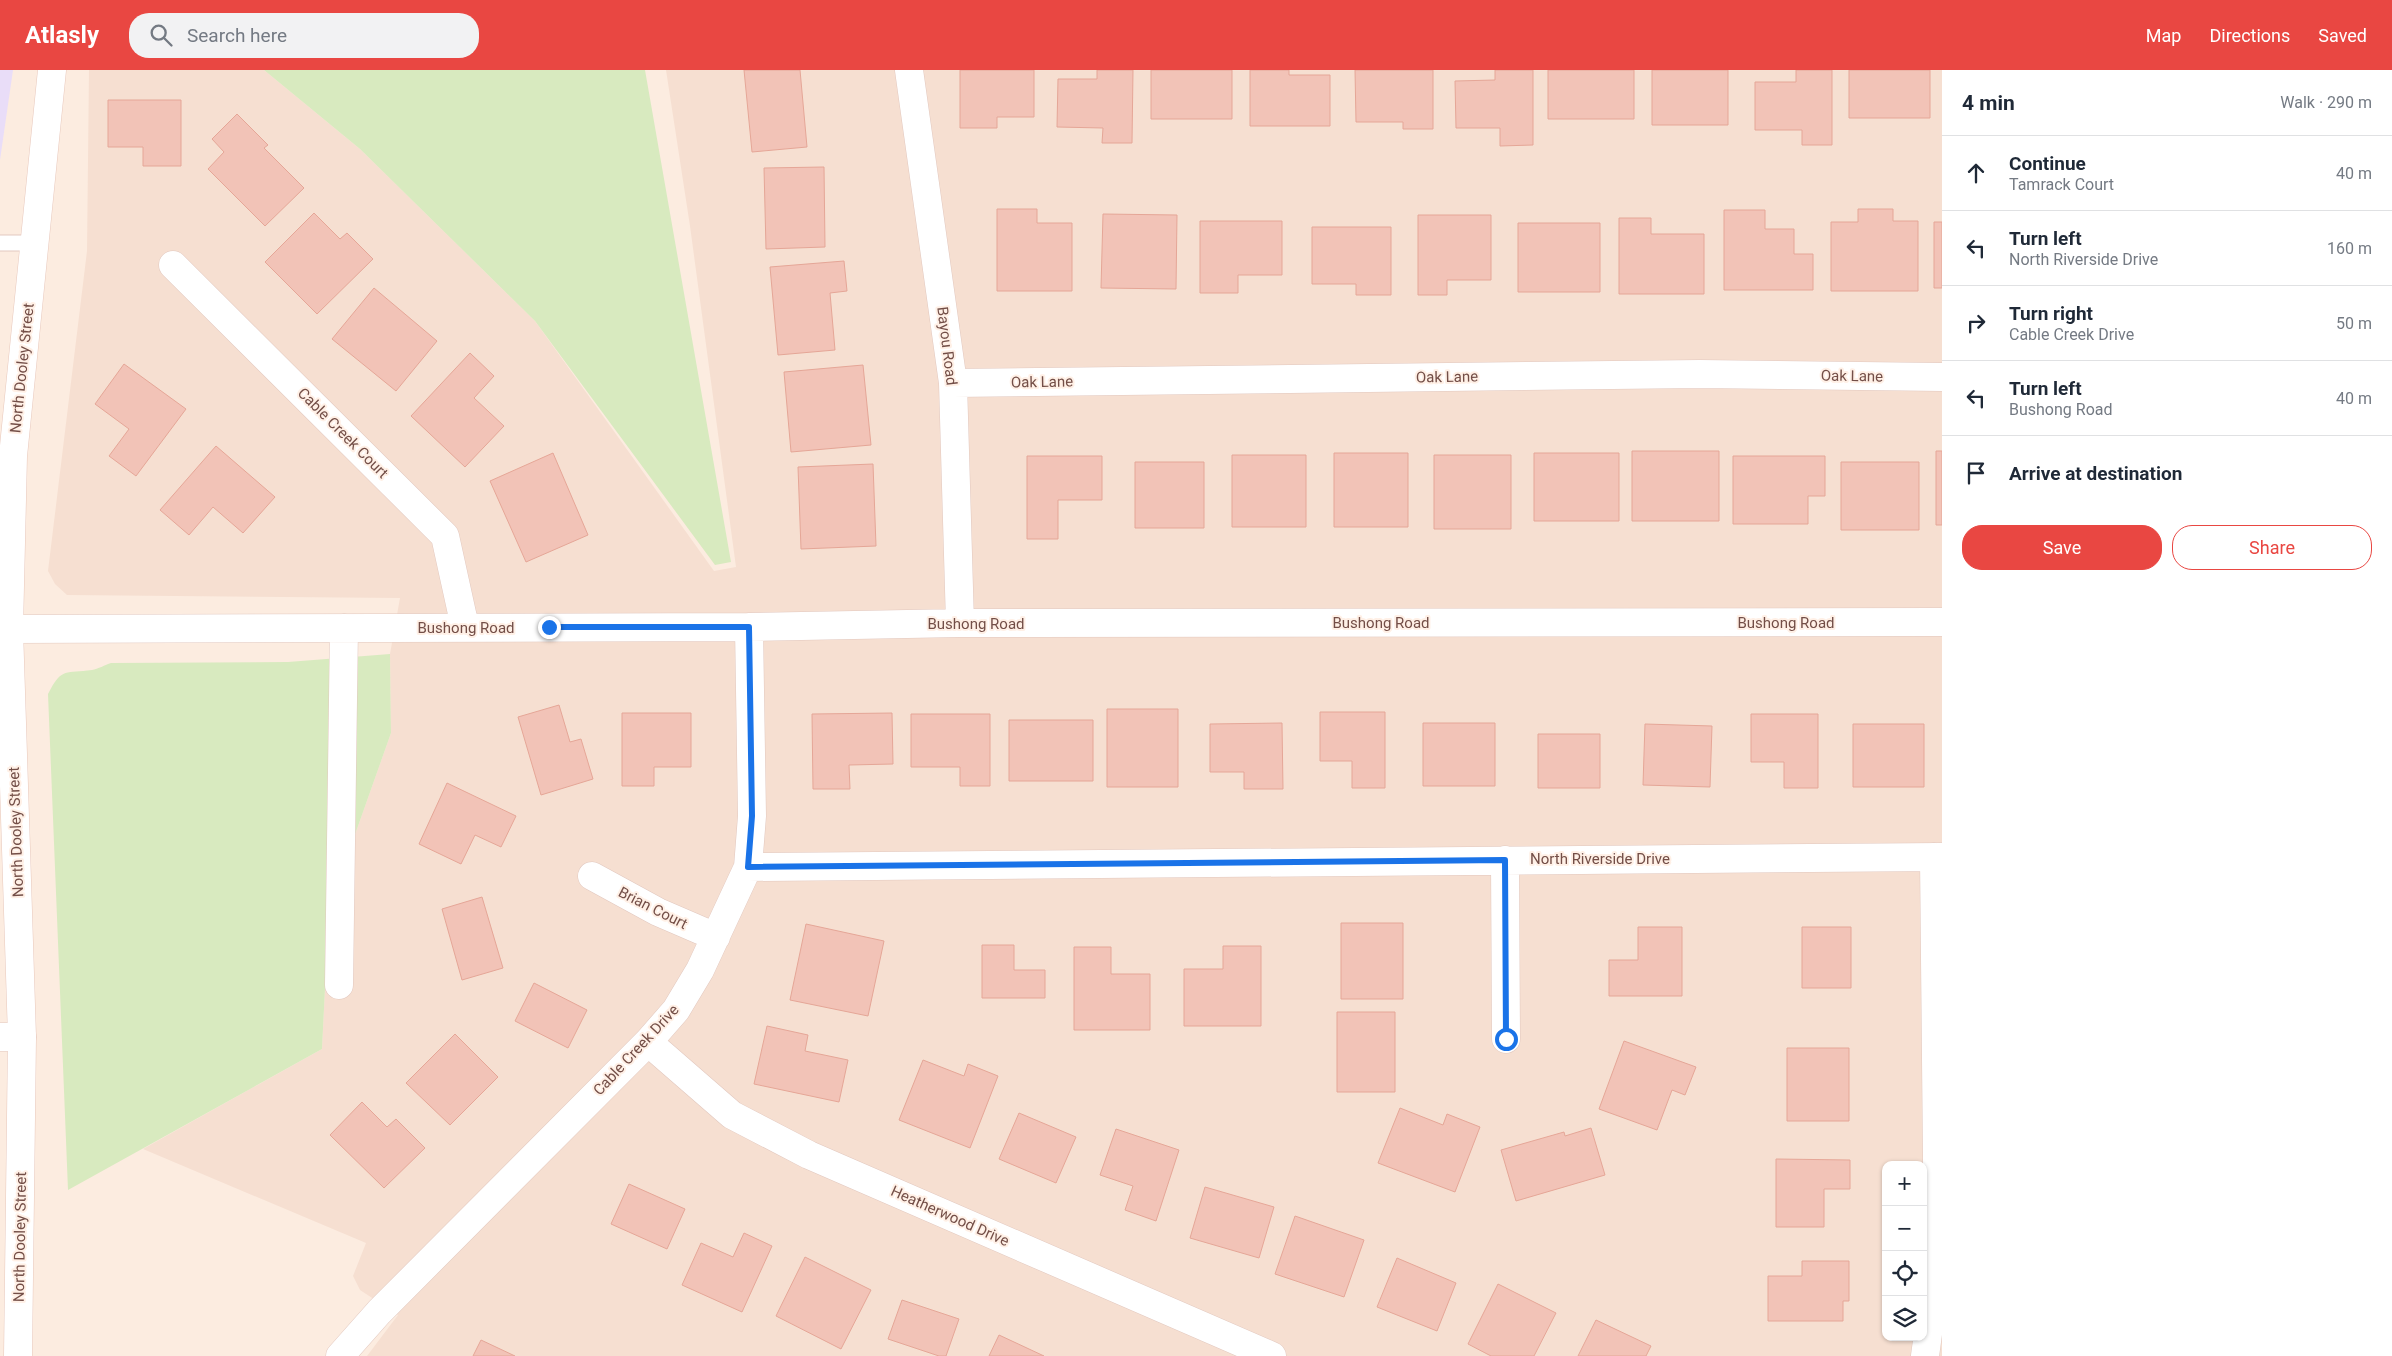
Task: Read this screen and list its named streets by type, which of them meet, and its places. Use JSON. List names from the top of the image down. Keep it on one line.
{"streets":{"street":["Bayou Road","North Dooley Street","Oak Lane","Cable Creek Court","Bushong Road","North Riverside Drive","Brian Court","Cable Creek Drive","Heatherwood Drive"]},"crossings":[["Bayou Road","Oak Lane"],["Bayou Road","Bushong Road"],["North Dooley Street","Bushong Road"],["Cable Creek Court","Bushong Road"],["Bushong Road","Cable Creek Drive"],["North Riverside Drive","Cable Creek Drive"],["Brian Court","Cable Creek Drive"],["Cable Creek Drive","Heatherwood Drive"]],"page":{"header":"Atlasly","search":"Search here","nav":["Map","Directions","Saved"],"heading":["4 min","Walk · 290 m"],"list":[["Continue","Tamrack Court","40 m"],["Turn left","North Riverside Drive","160 m"],["Turn right","Cable Creek Drive","50 m"],["Turn left","Bushong Road","40 m"],"Arrive at destination"],"buttons":["Save","Share"],"map_buttons":["+","−"]}}
